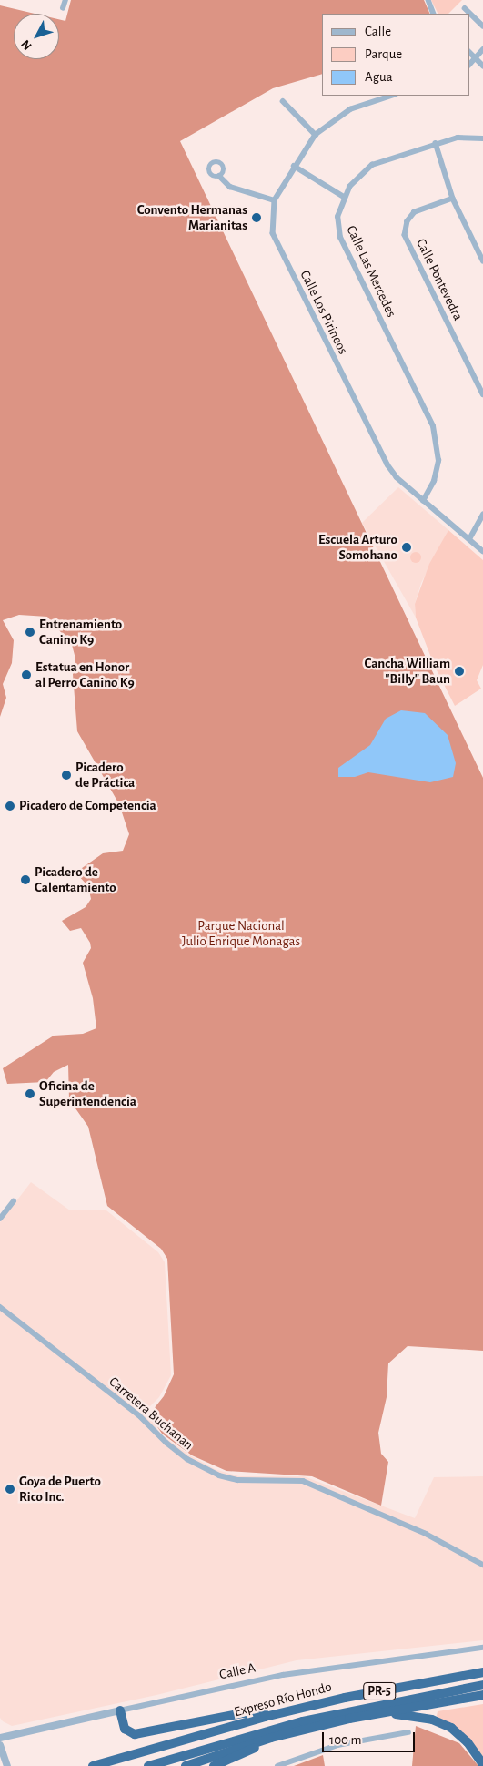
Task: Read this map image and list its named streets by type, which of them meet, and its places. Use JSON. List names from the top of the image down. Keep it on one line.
{"streets":{"highway":["PR-5","Expreso Río Hondo"],"street":["Calle Las Mercedes","Calle Pontevedra","Calle Los Pirineos","Carretera Buchanan","Calle A"]},"crossings":[["Calle Las Mercedes","Calle Los Pirineos"]],"parks":["Parque Nacional Julio Enrique Monagas"],"places":["Convento Hermanas Marianitas","Escuela Arturo Somohano","Entrenamiento Canino K9","Cancha William \"Billy\" Baun","Estatua en Honor al Perro Canino K9","Picadero de Práctica","Picadero de Competencia","Picadero de Calentamiento","Oficina de Superintendencia","Goya de Puerto Rico Inc."],"legend":["Calle","Parque","Agua"],"scale_bar":"100 m","north":"bottom left"}
